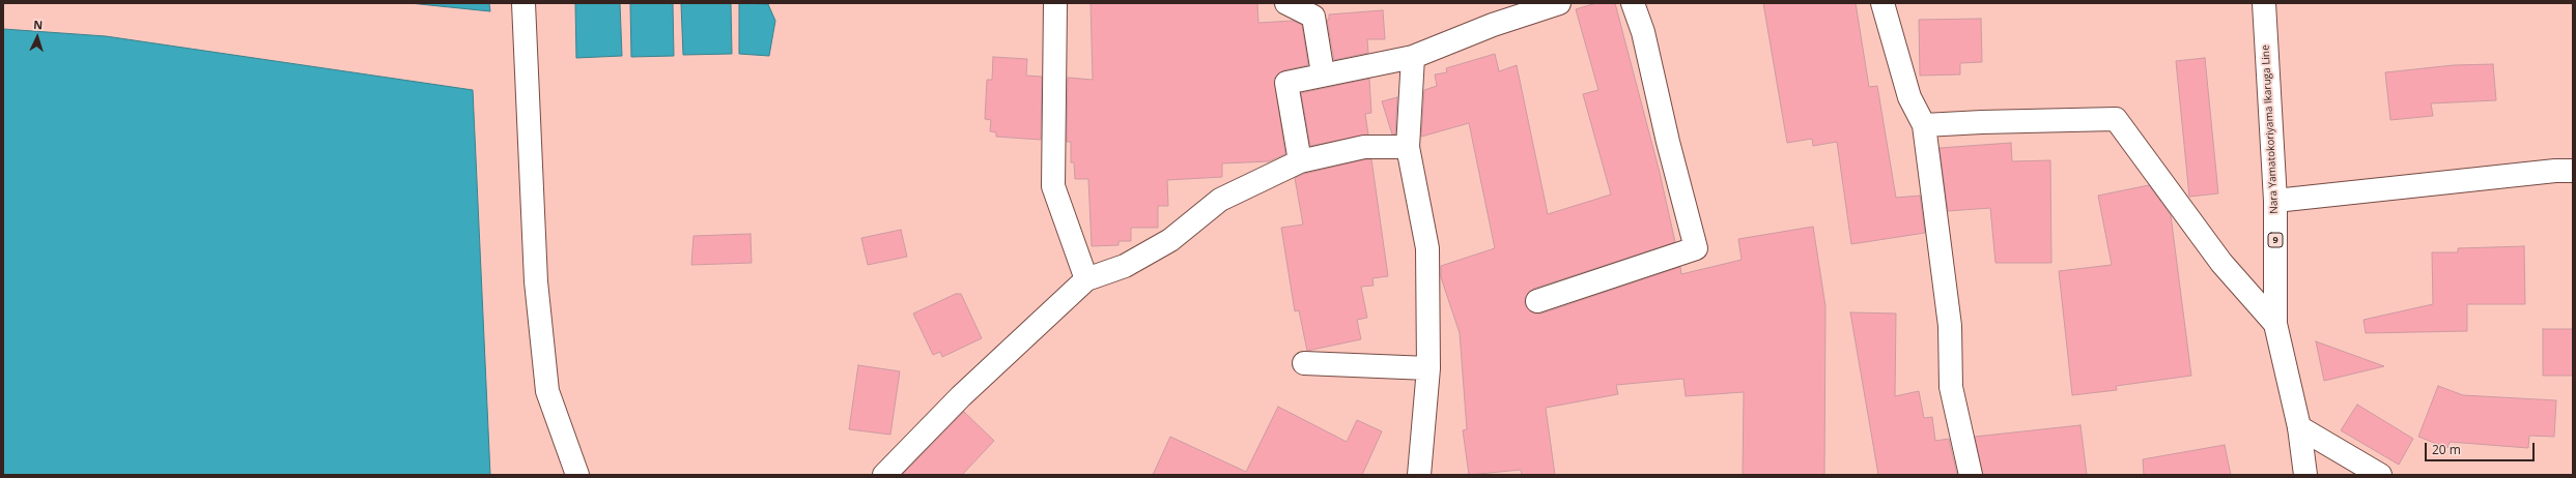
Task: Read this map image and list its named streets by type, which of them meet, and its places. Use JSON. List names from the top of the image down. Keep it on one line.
{"streets":{"street":["Nara Yamatokoriyama Ikaruga Line","9"]},"scale_bar":"20 m","north":"top"}
